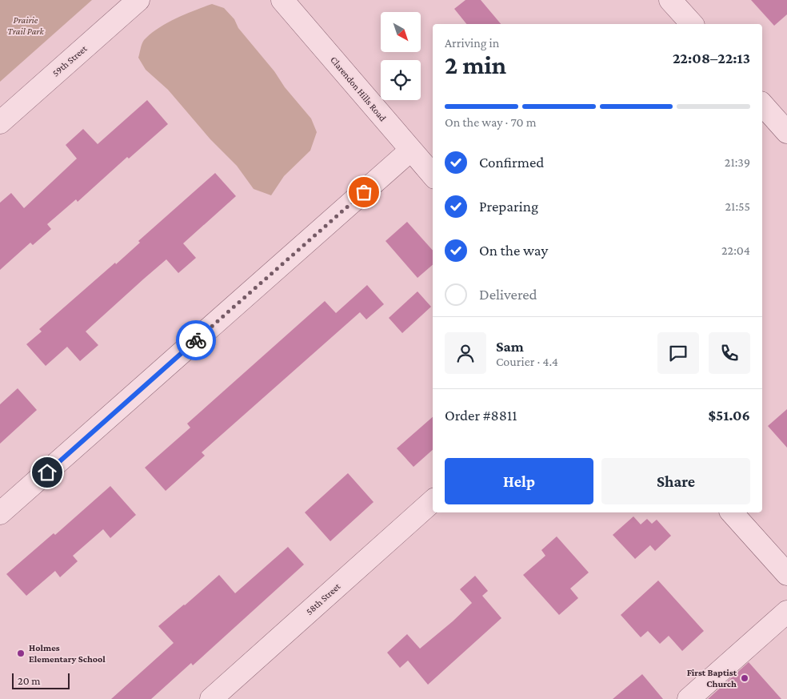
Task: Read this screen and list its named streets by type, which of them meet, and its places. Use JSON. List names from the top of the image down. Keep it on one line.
{"streets":{"street":["59th Street","Clarendon Hills Road","58th Street"]},"parks":["Prairie Trail Park"],"places":["Holmes Elementary School","First Baptist Church"],"scale_bar":"20 m","north":"bottom right","page":{"heading":["2 min","Arriving in","22:08–22:13"],"panel":["Sam","Courier · 4.4","Order #8811","$51.06"],"bar":"On the way · 70 m","list":[["Confirmed","21:39"],["Preparing","21:55"],["On the way","22:04"],"Delivered"],"buttons":["Help","Share"],"scale":"20 m"}}
